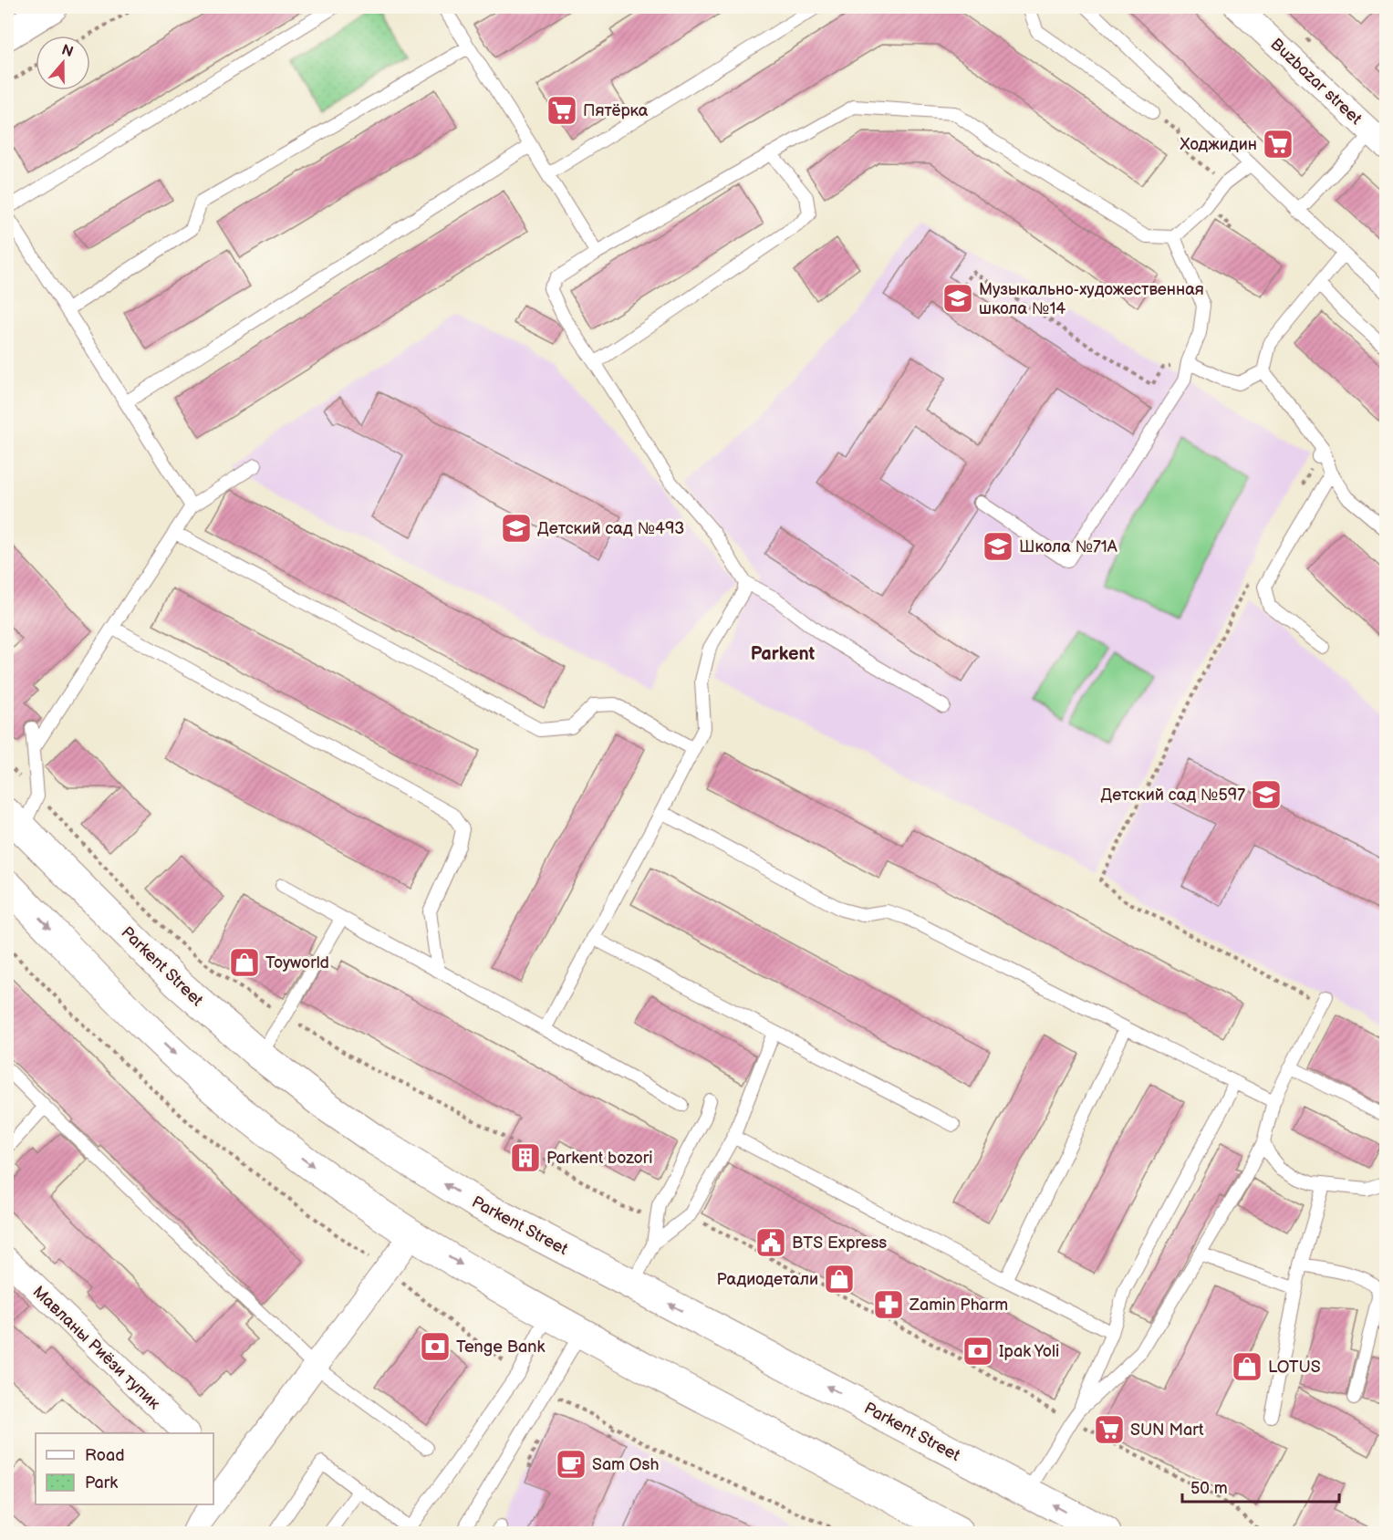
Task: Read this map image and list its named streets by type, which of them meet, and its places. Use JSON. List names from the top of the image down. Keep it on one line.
{"streets":{"main road":["Parkent Street"],"street":["Buzbazar street","Мавланы Риёзи тупик"]},"districts":["Parkent"],"places":{"supermarket":["Пятёрка","Ходжидин","SUN Mart"],"school or university":["Музыкально-художественная школа №14","Детский сад №493","Школа №71А","Детский сад №597"],"shop":["Toyworld","Радиодетали","LOTUS"],"building":["Parkent bozori"],"public building":["BTS Express"],"pharmacy":["Zamin Pharm"],"bank":["Tenge Bank","Ipak Yoli"],"cafe":["Sam Osh"]},"legend":["Road","Park"],"scale_bar":"50 m","north":"top"}
